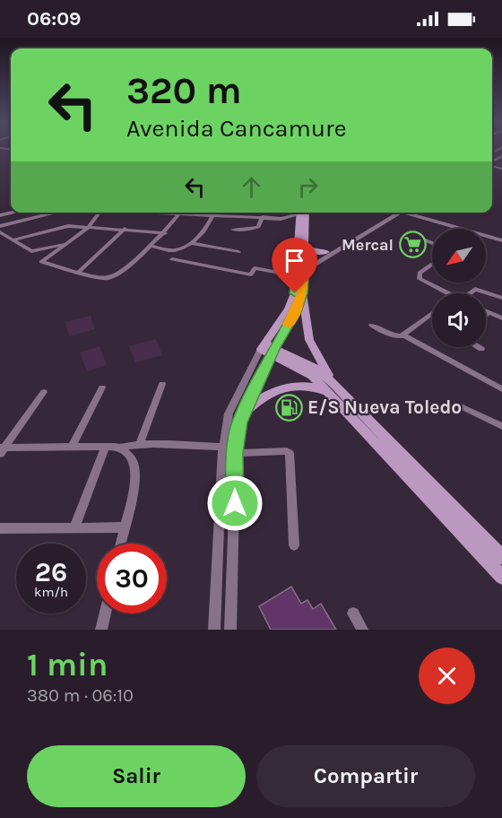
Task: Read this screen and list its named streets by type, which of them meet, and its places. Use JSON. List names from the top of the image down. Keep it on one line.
{"places":{"supermarket":["Mercal"],"fuel station":["E/S Nueva Toledo"]},"north":"bottom left","page":{"status":"06:09","turn":["320 m","Avenida Cancamure"],"speed":"26 km/h","limit":"30","heading":["1 min","380 m · 06:10"],"buttons":["Salir","Compartir"]}}
